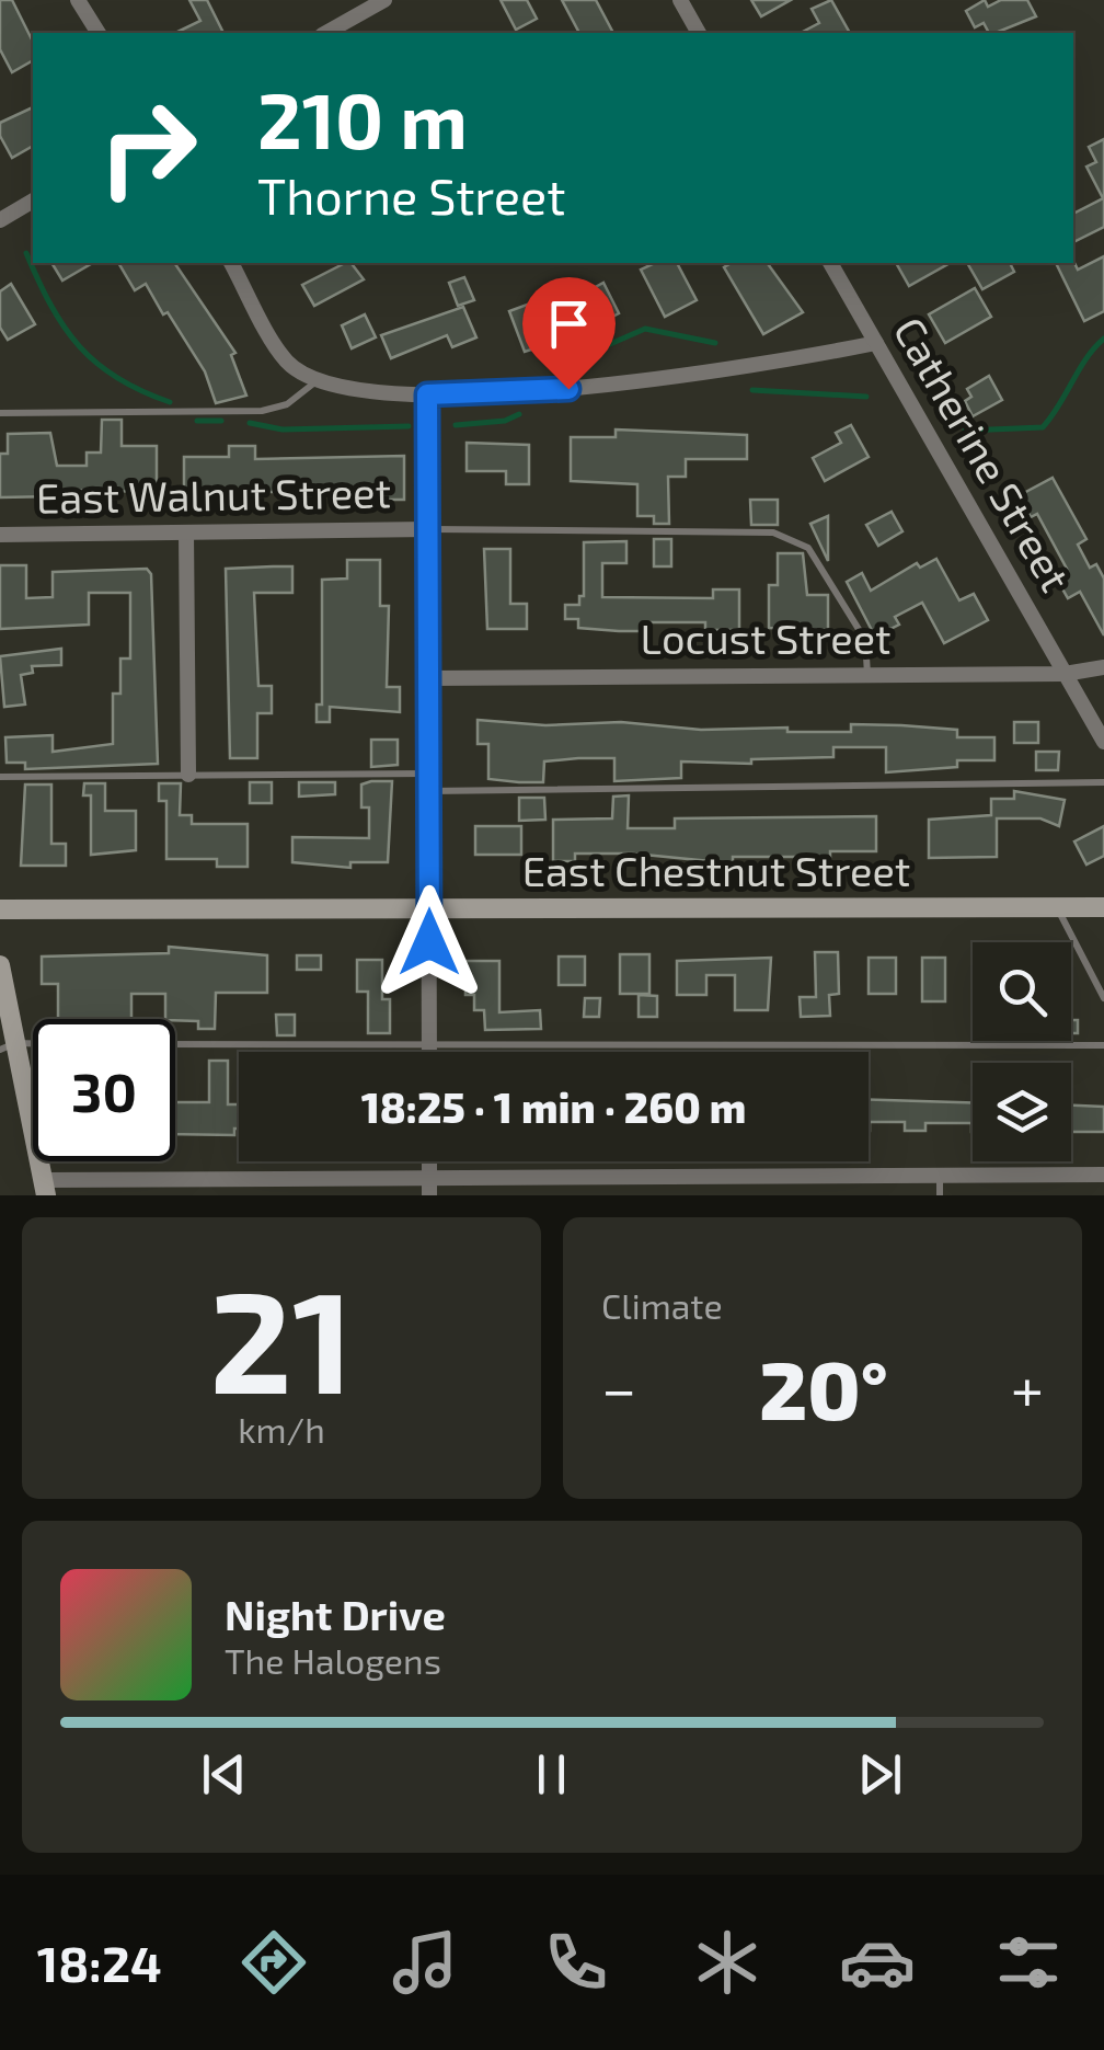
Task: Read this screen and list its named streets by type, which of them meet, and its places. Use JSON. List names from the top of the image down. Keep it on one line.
{"streets":{"main road":["East Chestnut Street"],"street":["Catherine Street","East Walnut Street","Locust Street"]},"crossings":[["Catherine Street","Locust Street"]],"page":{"turn":["210 m","Thorne Street"],"limit":"30","trip":"18:25 · 1 min · 260 m","tile":[["21","km/h"],"Climate"],"heat":["−","20°","+"],"song":["Night Drive","The Halogens"],"tabs":"18:24"}}
